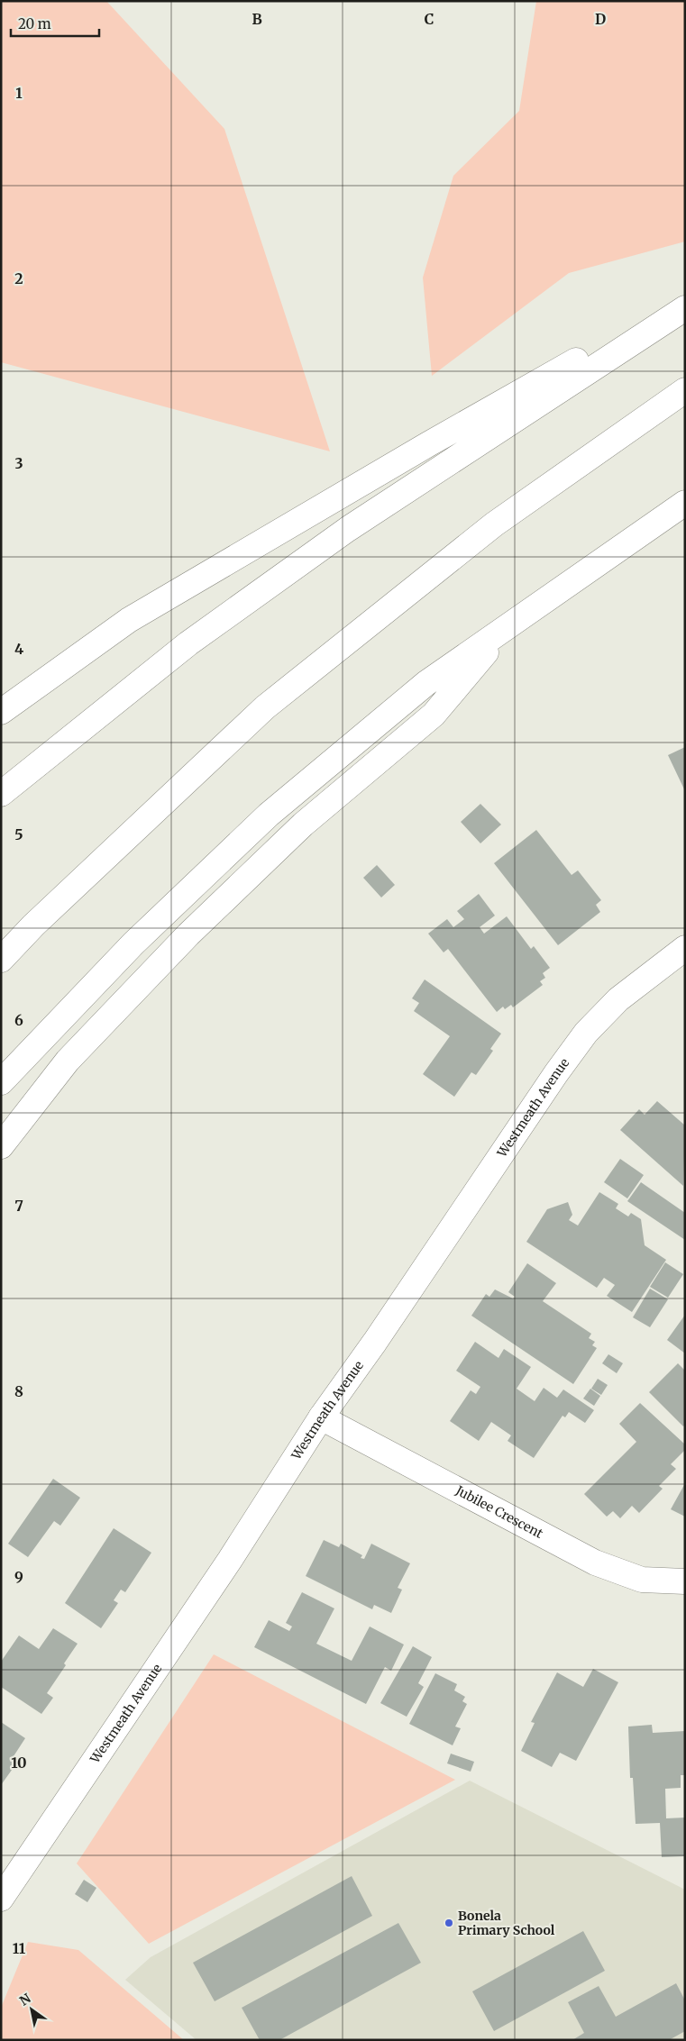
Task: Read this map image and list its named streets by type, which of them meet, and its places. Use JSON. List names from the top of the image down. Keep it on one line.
{"streets":{"main road":["Westmeath Avenue","Jubilee Crescent"]},"crossings":[["Westmeath Avenue","Jubilee Crescent"]],"places":["Bonela Primary School"],"scale_bar":"20 m","north":"top left","grid":{"columns":["B","C","D"],"rows":["1","2","3","4","5","6","7","8","9","10","11"]}}
